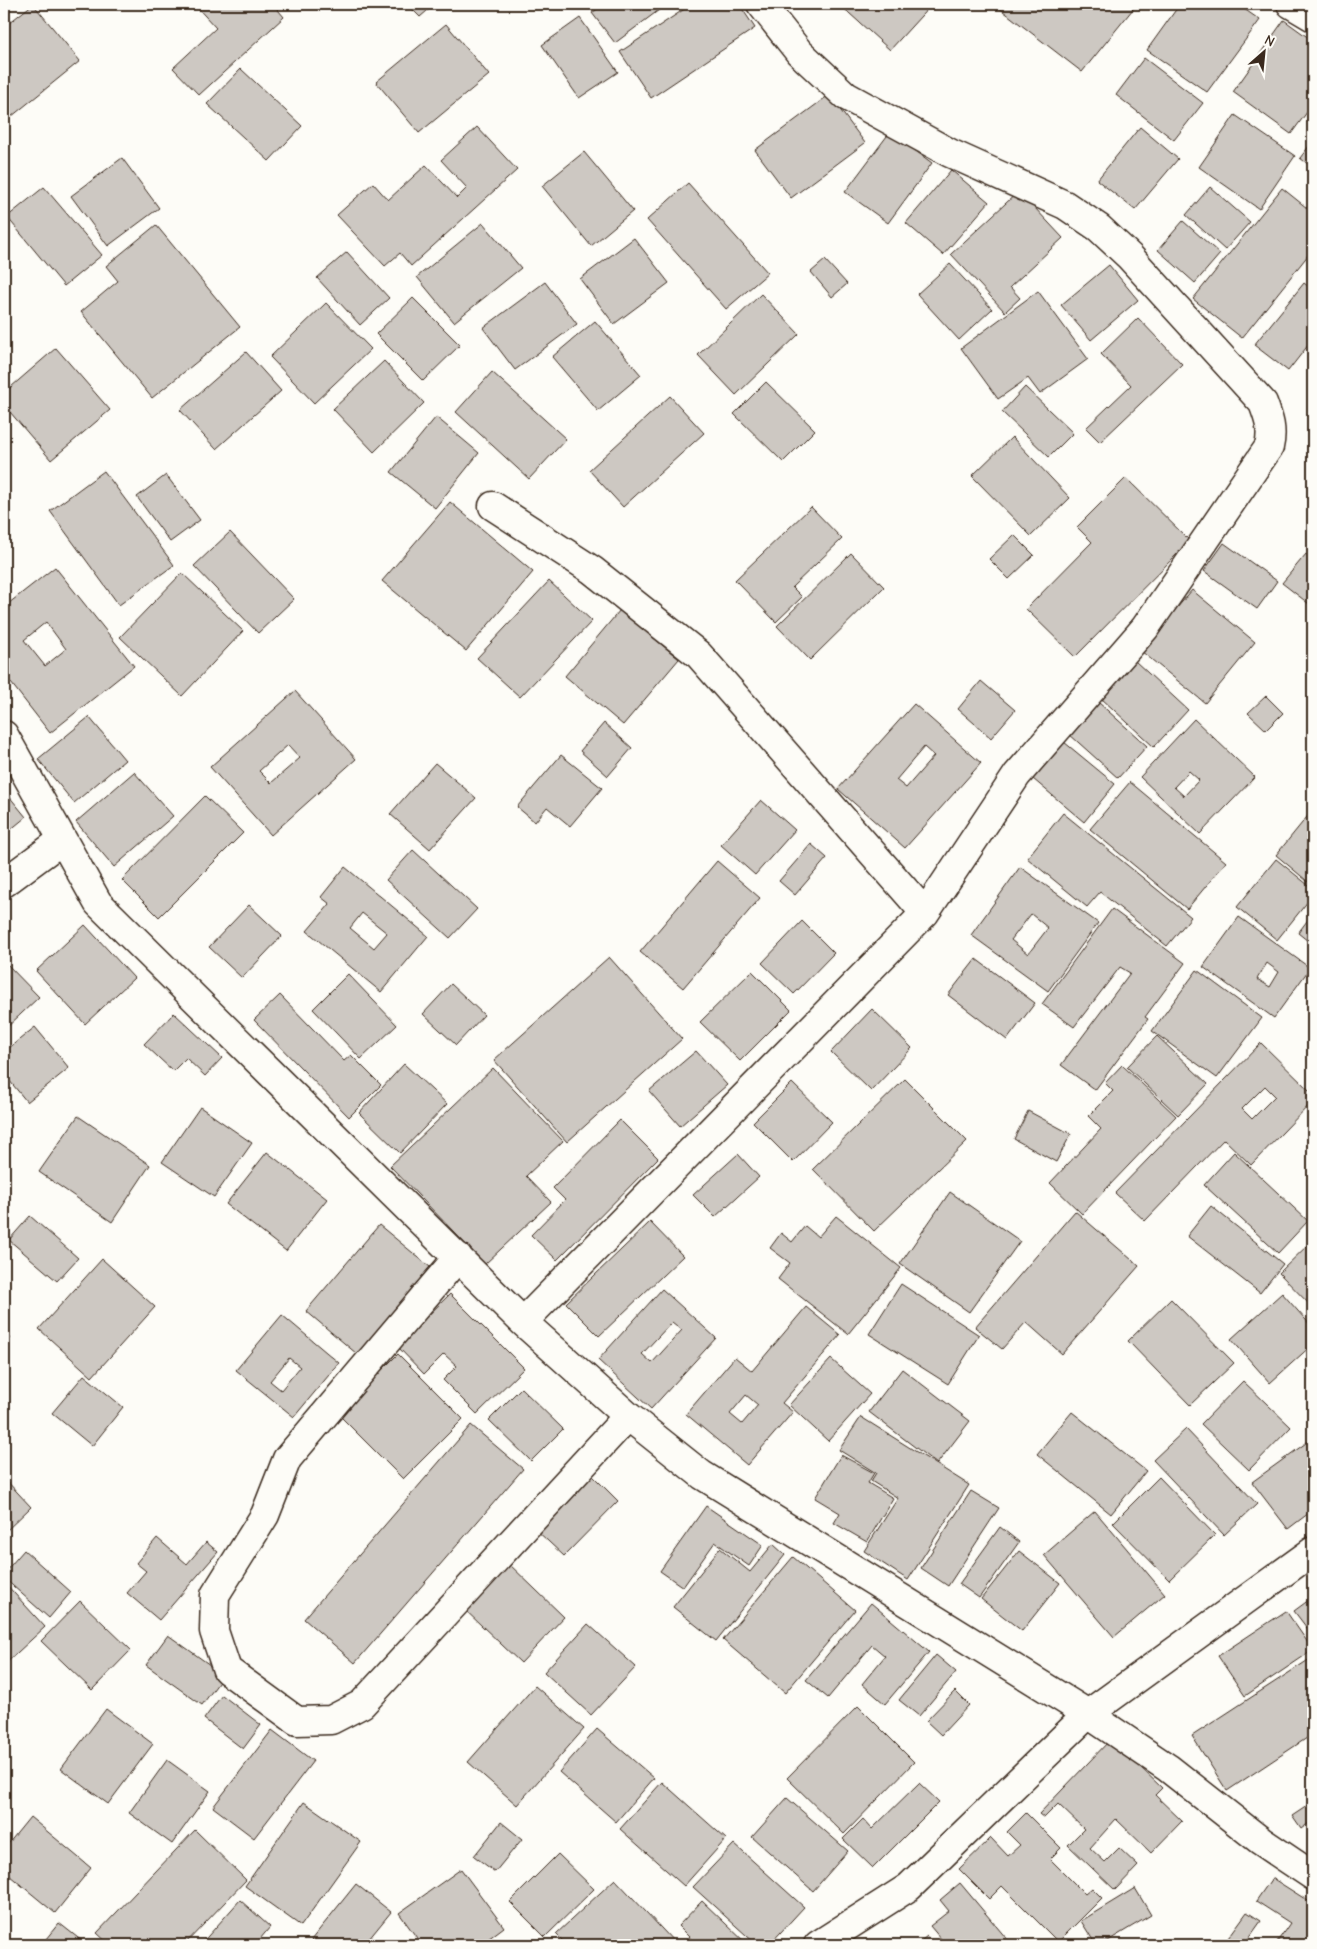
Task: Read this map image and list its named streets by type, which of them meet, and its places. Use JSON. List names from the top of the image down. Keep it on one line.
{"north":"top right"}
